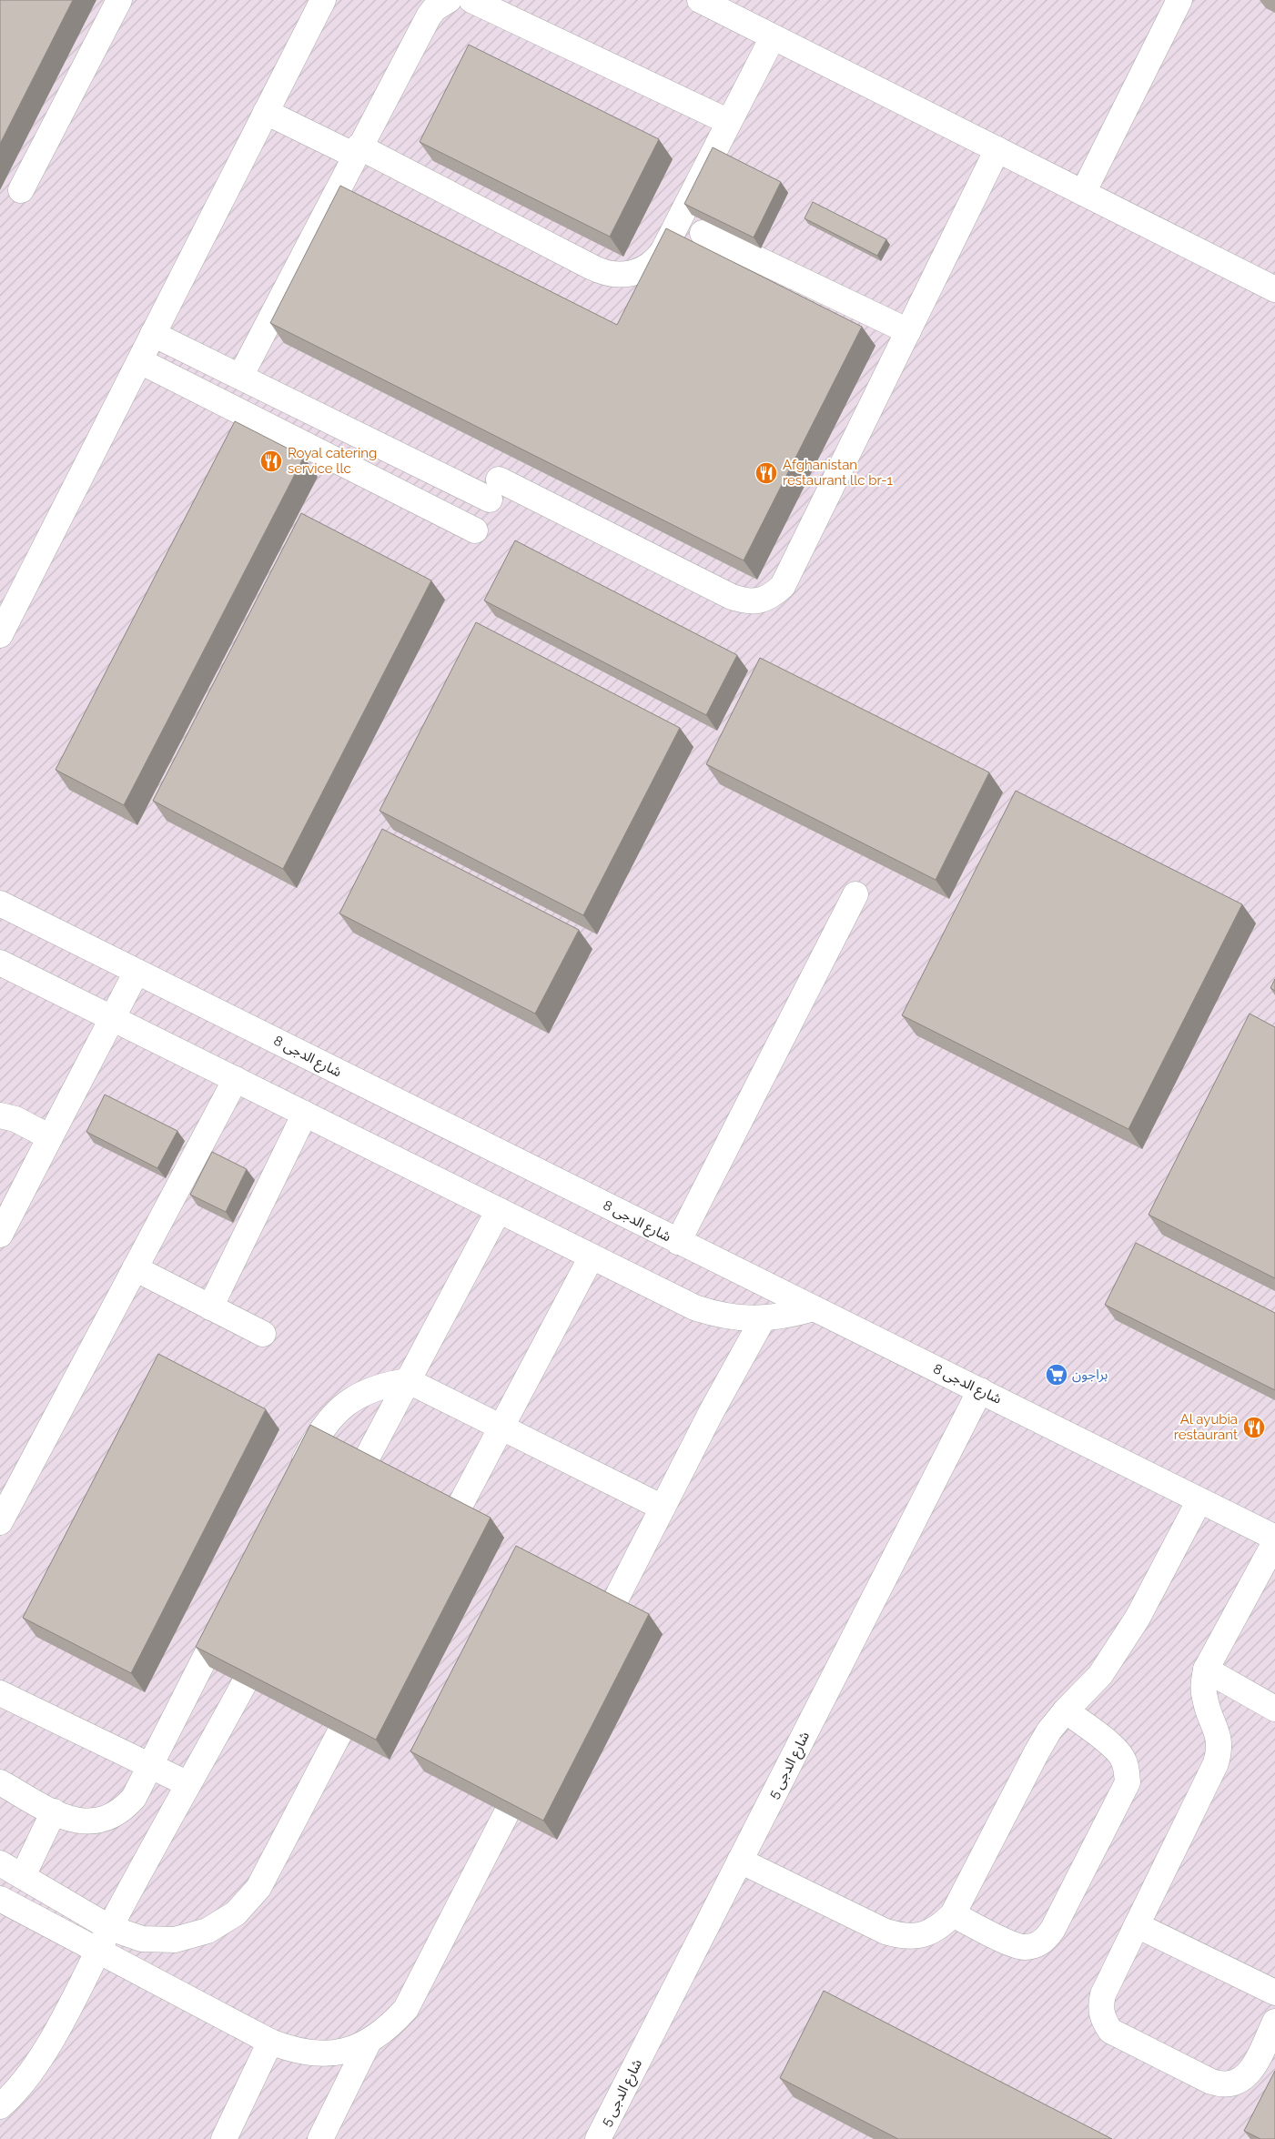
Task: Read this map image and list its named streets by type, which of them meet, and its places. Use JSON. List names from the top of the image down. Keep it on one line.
{"streets":{"street":["شارع الدجى 8","شارع الدجى 5"]},"crossings":[["شارع الدجى 8","شارع الدجى 5"]],"places":{"restaurant":["Royal catering service llc","Afghanistan restaurant llc br-1","Al ayubia restaurant"],"supermarket":["براجون"]}}
